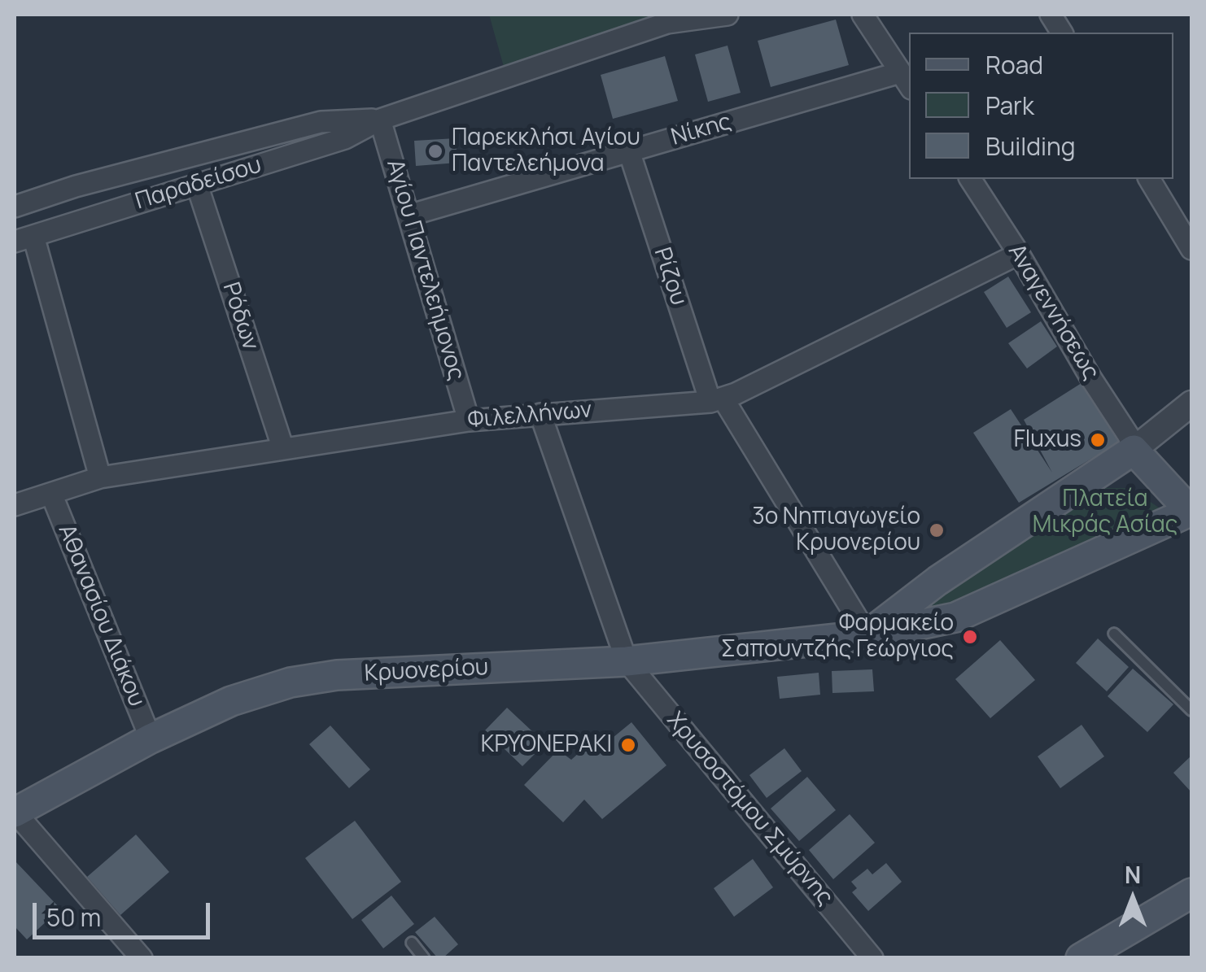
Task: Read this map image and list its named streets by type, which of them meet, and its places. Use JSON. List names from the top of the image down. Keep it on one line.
{"streets":{"main road":["Κρυονερίου"],"street":["Νίκης","Παραδείσου","Αγίου Παντελεήμονος","Ρίζου","Αναγεννήσεως","Ρόδων","Φιλελλήνων","Αθανασίου Διάκου","Χρυσοστόμου Σμύρνης"]},"crossings":[["Νίκης","Αγίου Παντελεήμονος"],["Νίκης","Ρίζου"],["Παραδείσου","Αγίου Παντελεήμονος"],["Παραδείσου","Ρόδων"],["Αγίου Παντελεήμονος","Φιλελλήνων"],["Ρίζου","Φιλελλήνων"],["Ρίζου","Κρυονερίου"],["Αναγεννήσεως","Φιλελλήνων"],["Αναγεννήσεως","Κρυονερίου"],["Ρόδων","Φιλελλήνων"],["Φιλελλήνων","Αθανασίου Διάκου"],["Αθανασίου Διάκου","Κρυονερίου"],["Κρυονερίου","Χρυσοστόμου Σμύρνης"]],"parks":["Πλατεία Μικράς Ασίας"],"places":["Παρεκκλήσι Αγίου Παντελεήμονα","Fluxus","3ο Νηπιαγωγείο Κρυονερίου","Φαρμακείο Σαπουντζής Γεώργιος","ΚΡΥΟΝΕΡΑΚΙ"],"legend":["Road","Park","Building"],"scale_bar":"50 m","north":"top"}
